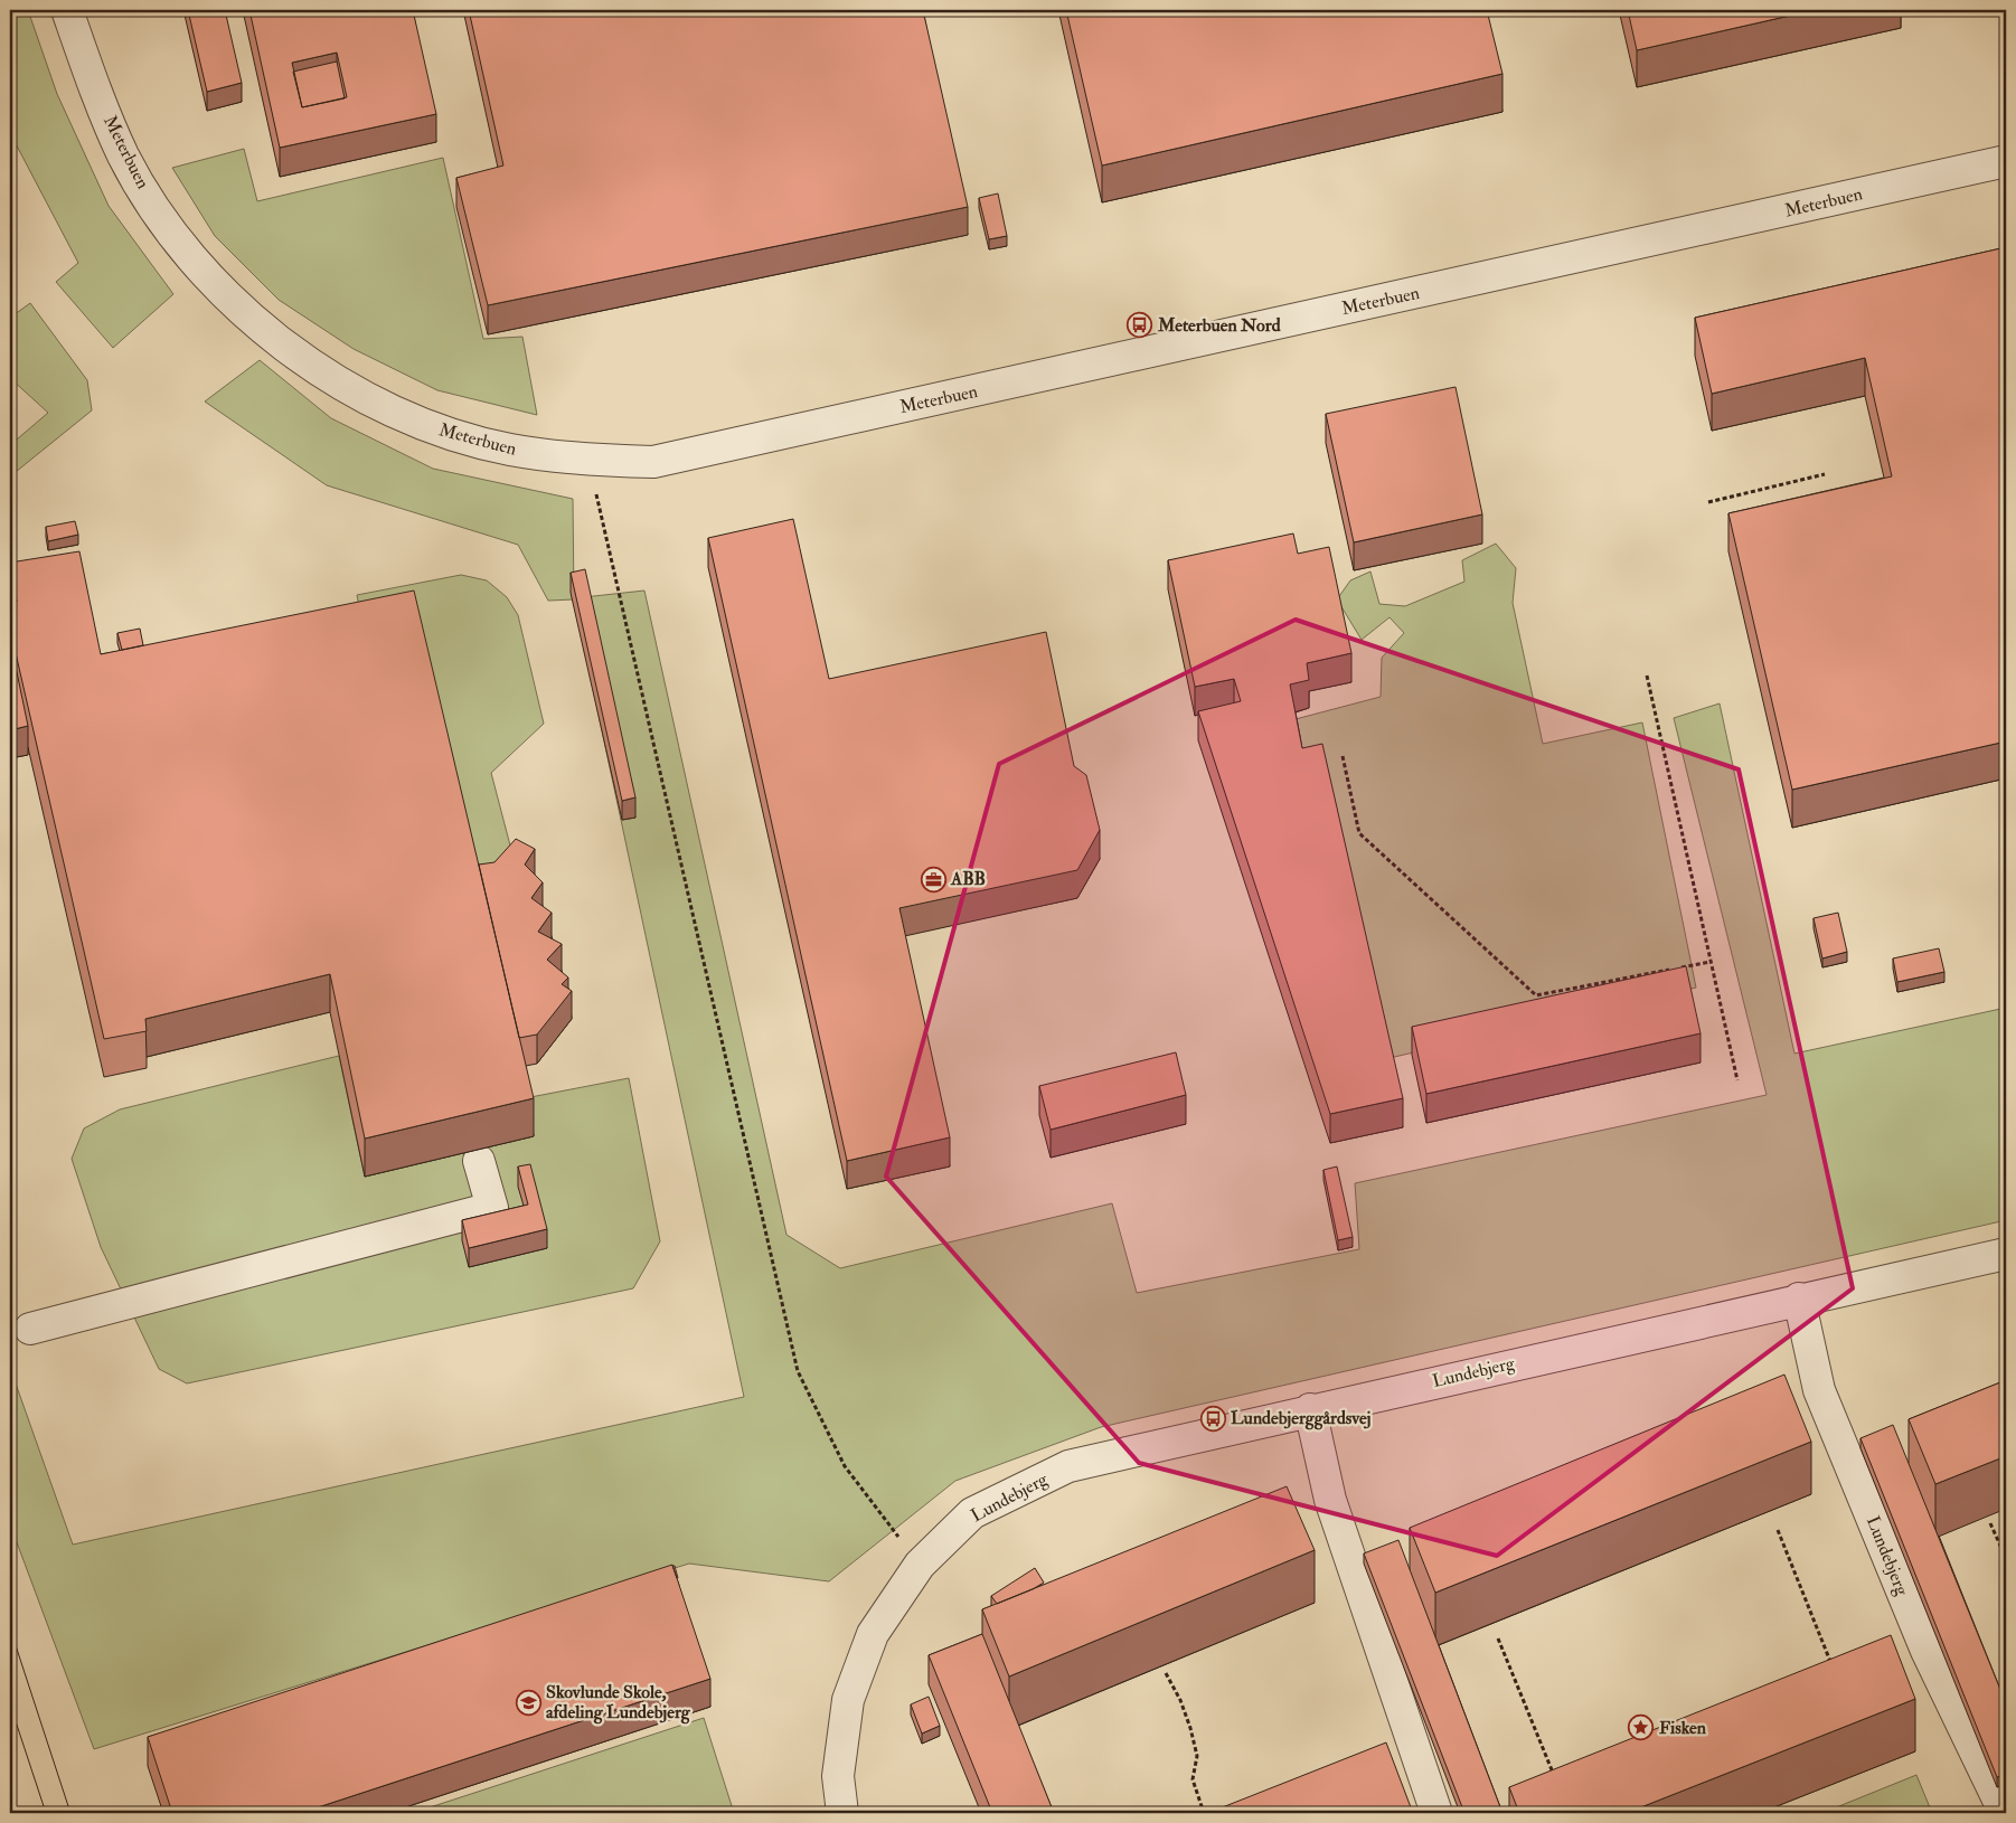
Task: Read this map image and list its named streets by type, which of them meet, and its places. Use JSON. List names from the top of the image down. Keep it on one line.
{"streets":{"street":["Meterbuen","Lundebjerg"]},"places":{"bus stop":["Meterbuen Nord","Lundebjerggårdsvej"],"office":["ABB"],"school or university":["Skovlunde Skole, afdeling Lundebjerg"],"place":["Fisken"]}}
